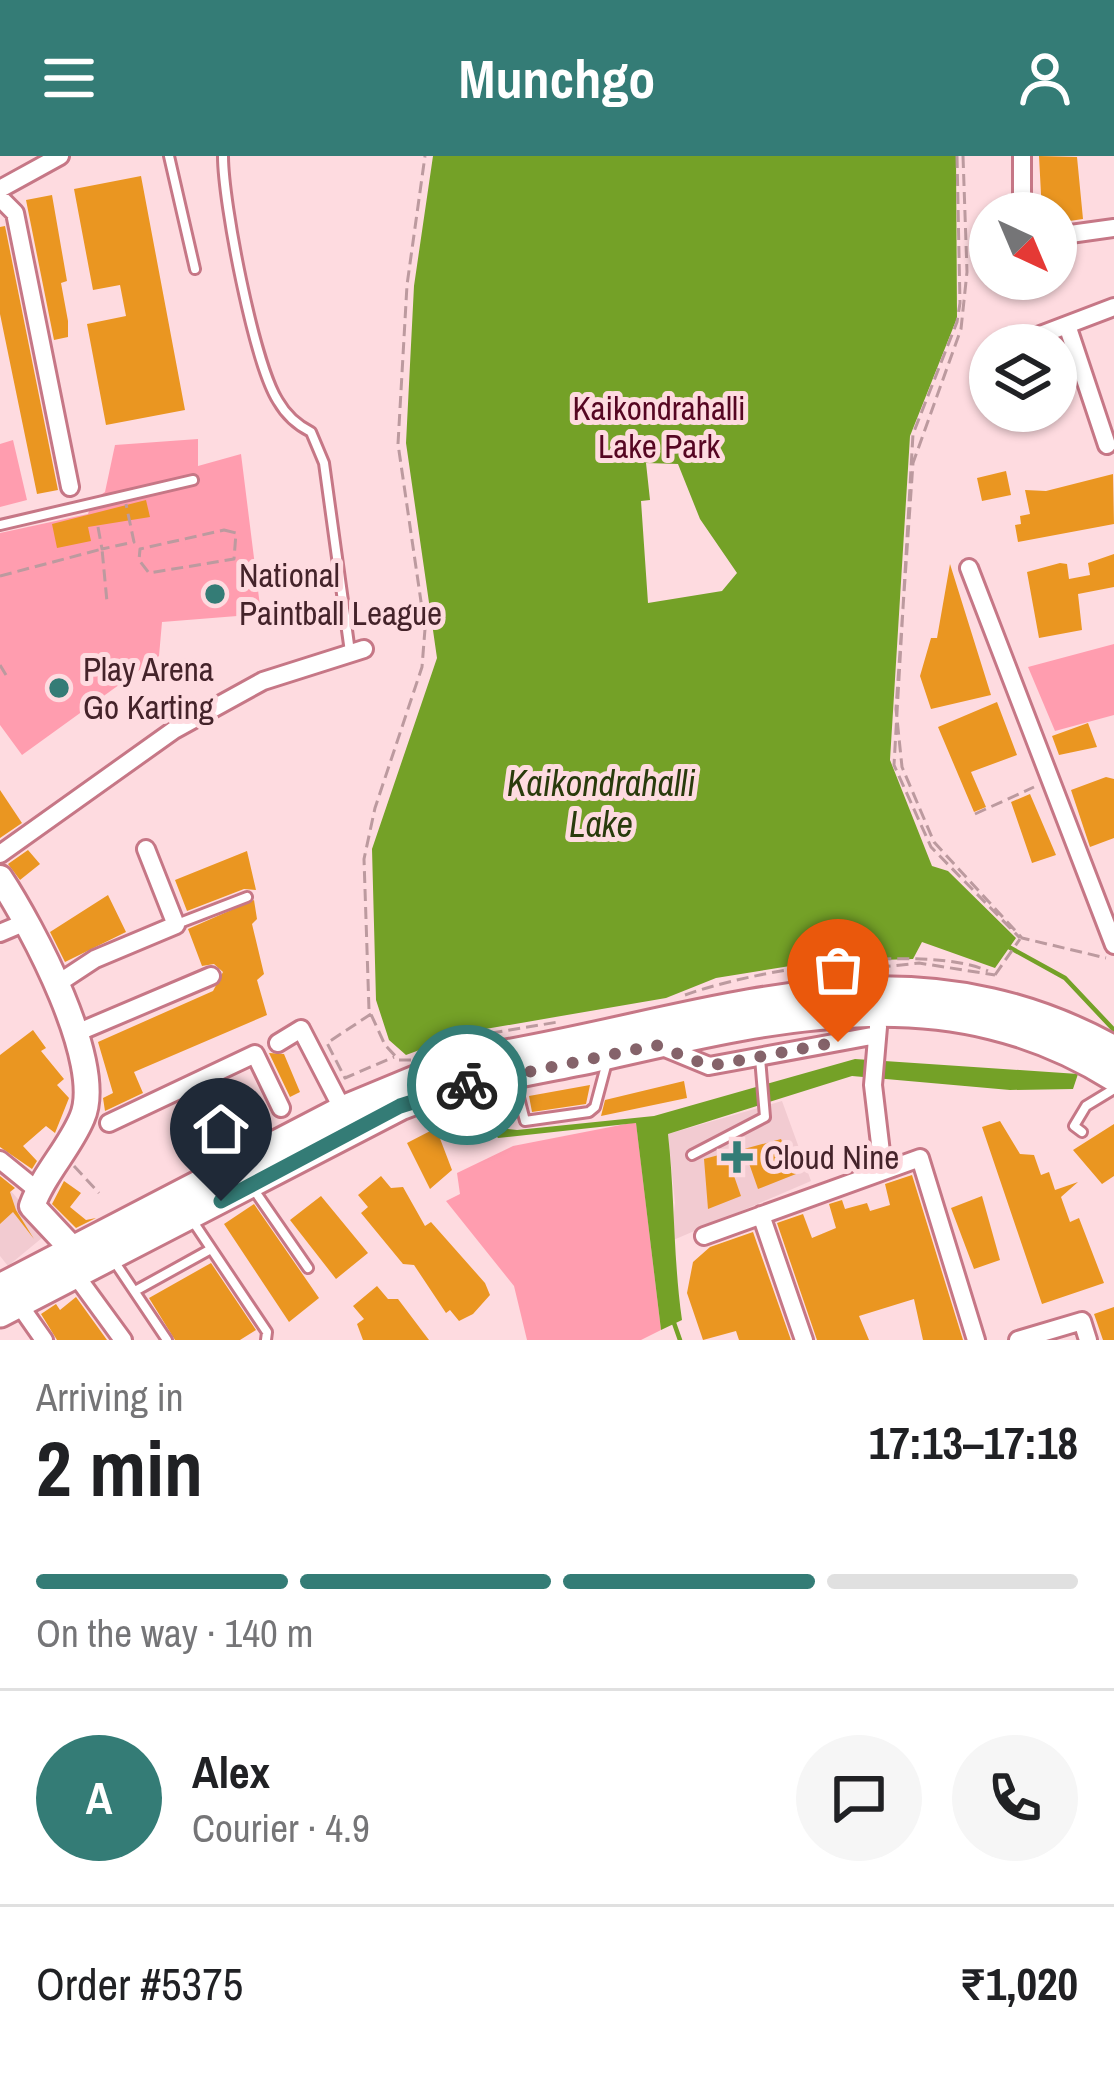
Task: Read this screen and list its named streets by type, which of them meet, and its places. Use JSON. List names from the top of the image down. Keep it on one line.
{"water":["Kaikondrahalli Lake"],"parks":["Kaikondrahalli Lake Park"],"places":{"other":["National Paintball League","Play Arena Go Karting"],"health":["Cloud Nine"]},"north":"bottom right","page":{"header":"Munchgo","heading":["2 min","Arriving in","17:13–17:18"],"panel":["Alex","Courier · 4.9","Order #5375","₹1,020"],"bar":"On the way · 140 m","round":"A"}}
